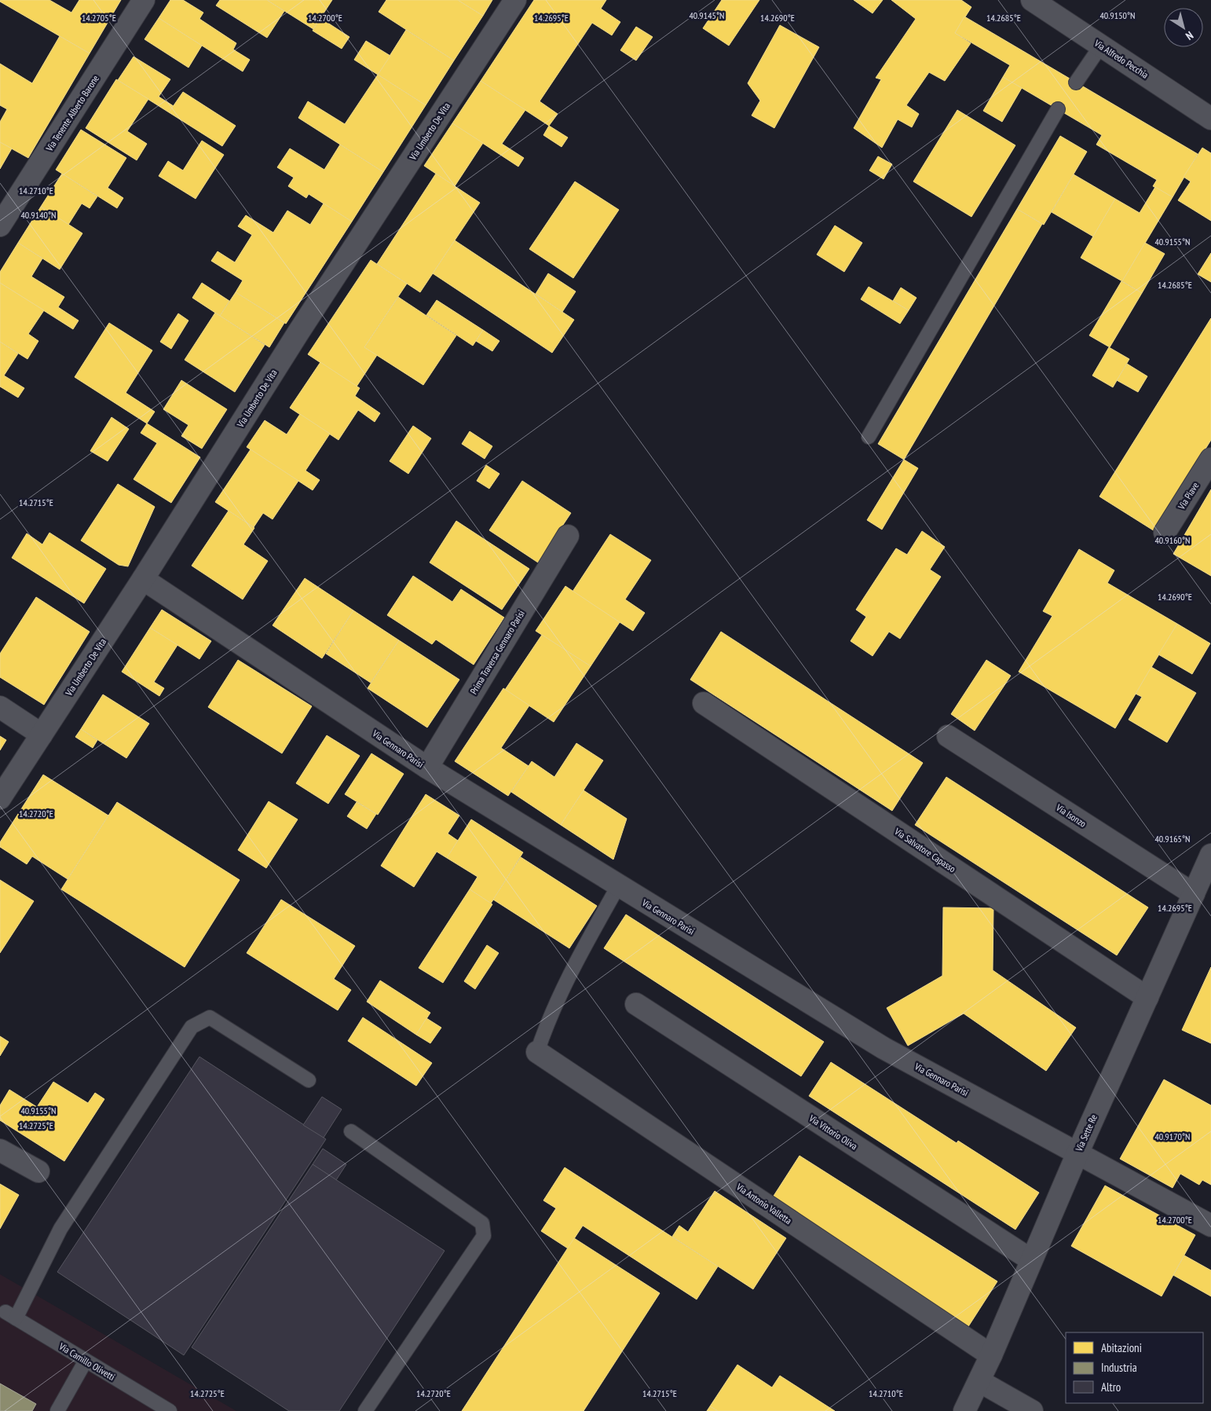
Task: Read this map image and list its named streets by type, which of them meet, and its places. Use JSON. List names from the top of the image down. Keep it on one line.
{"streets":{"street":["Via Alfredo Pecchia","Via Tenente Alberto Barone","Via Umberto De Vita","Via Piave","Prima Traversa Gennaro Parisi","Via Gennaro Parisi","Via Isonzo","Via Salvatore Capasso","Via Vittorio Oliva","Via Sette Re","Via Antonio Valletta"],"lane":["Via Camillo Olivetti"]},"crossings":[["Via Umberto De Vita","Via Gennaro Parisi"],["Prima Traversa Gennaro Parisi","Via Gennaro Parisi"],["Via Gennaro Parisi","Via Sette Re"],["Via Isonzo","Via Sette Re"],["Via Salvatore Capasso","Via Sette Re"],["Via Vittorio Oliva","Via Sette Re"],["Via Sette Re","Via Antonio Valletta"]],"legend":["Abitazioni","Industria","Altro"],"north":"bottom right","coordinates":["40.9150°N","40.9145°N","14.2705°E","14.2700°E","14.2695°E","14.2690°E","14.2685°E","14.2710°E","40.9140°N","40.9155°N","14.2715°E","40.9160°N","14.2720°E","40.9165°N","14.2725°E","40.9170°N"]}
